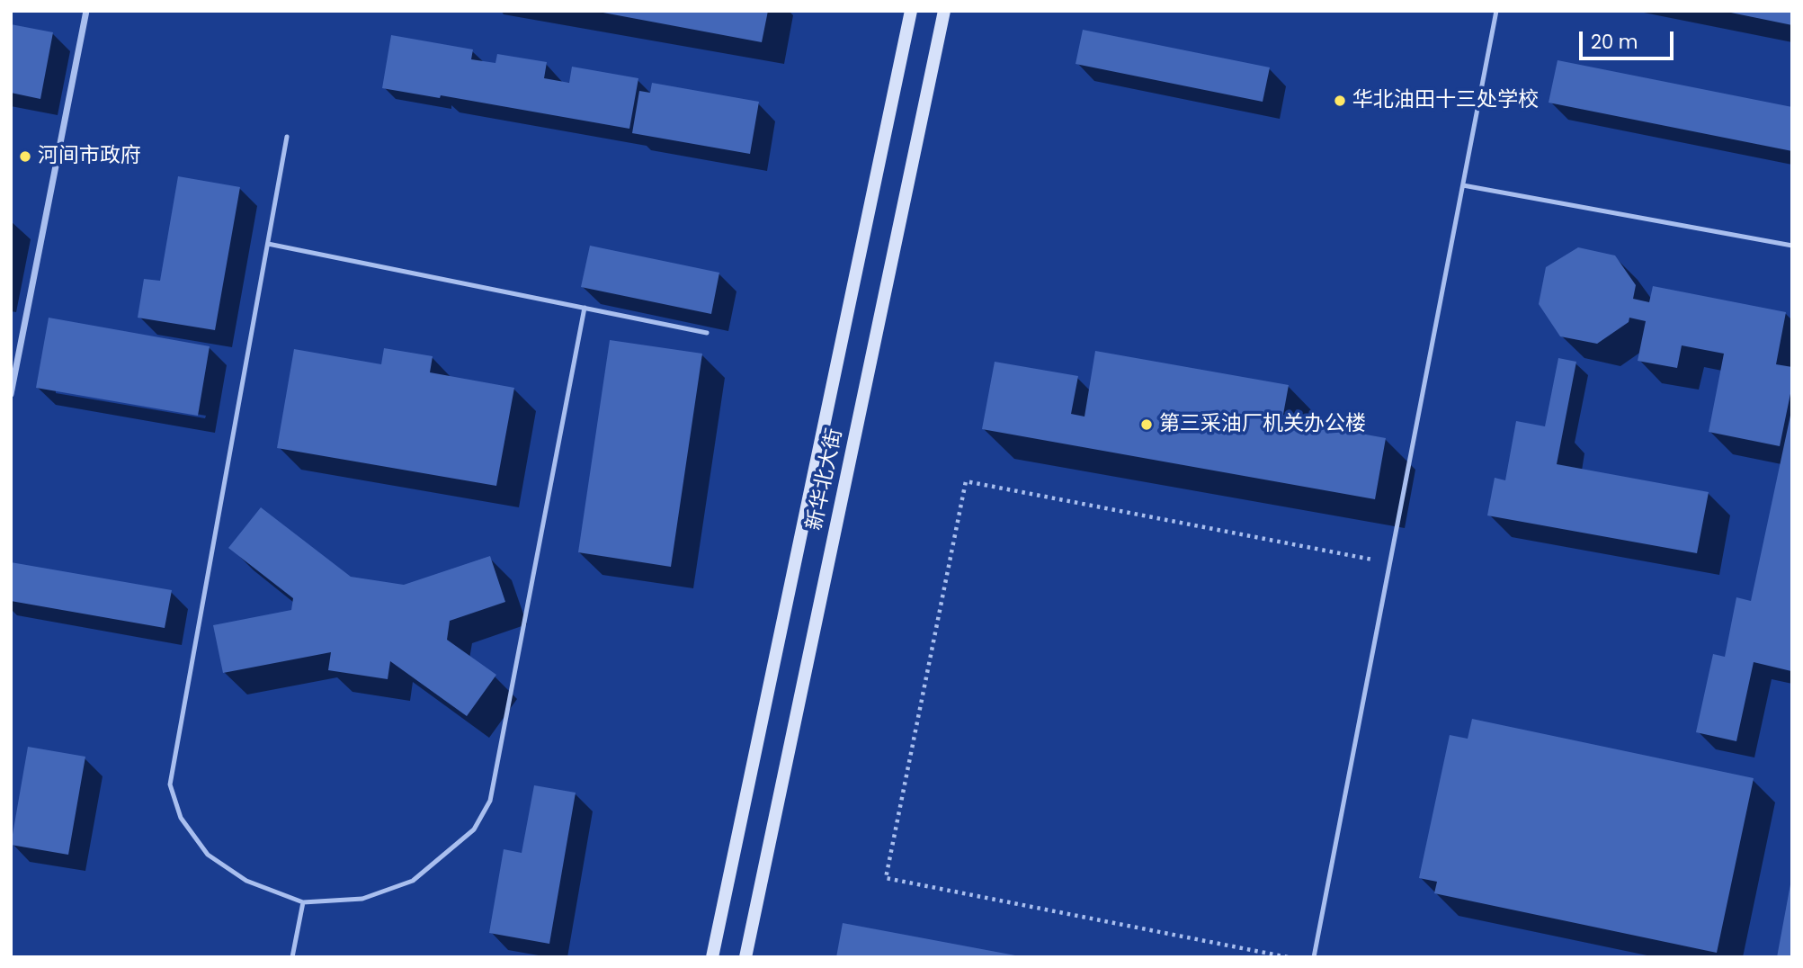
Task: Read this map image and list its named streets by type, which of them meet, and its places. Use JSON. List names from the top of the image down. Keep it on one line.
{"streets":{"main road":["新华北大街"]},"places":["华北油田十三处学校","河间市政府","第三采油厂机关办公楼"],"scale_bar":"20 m"}
